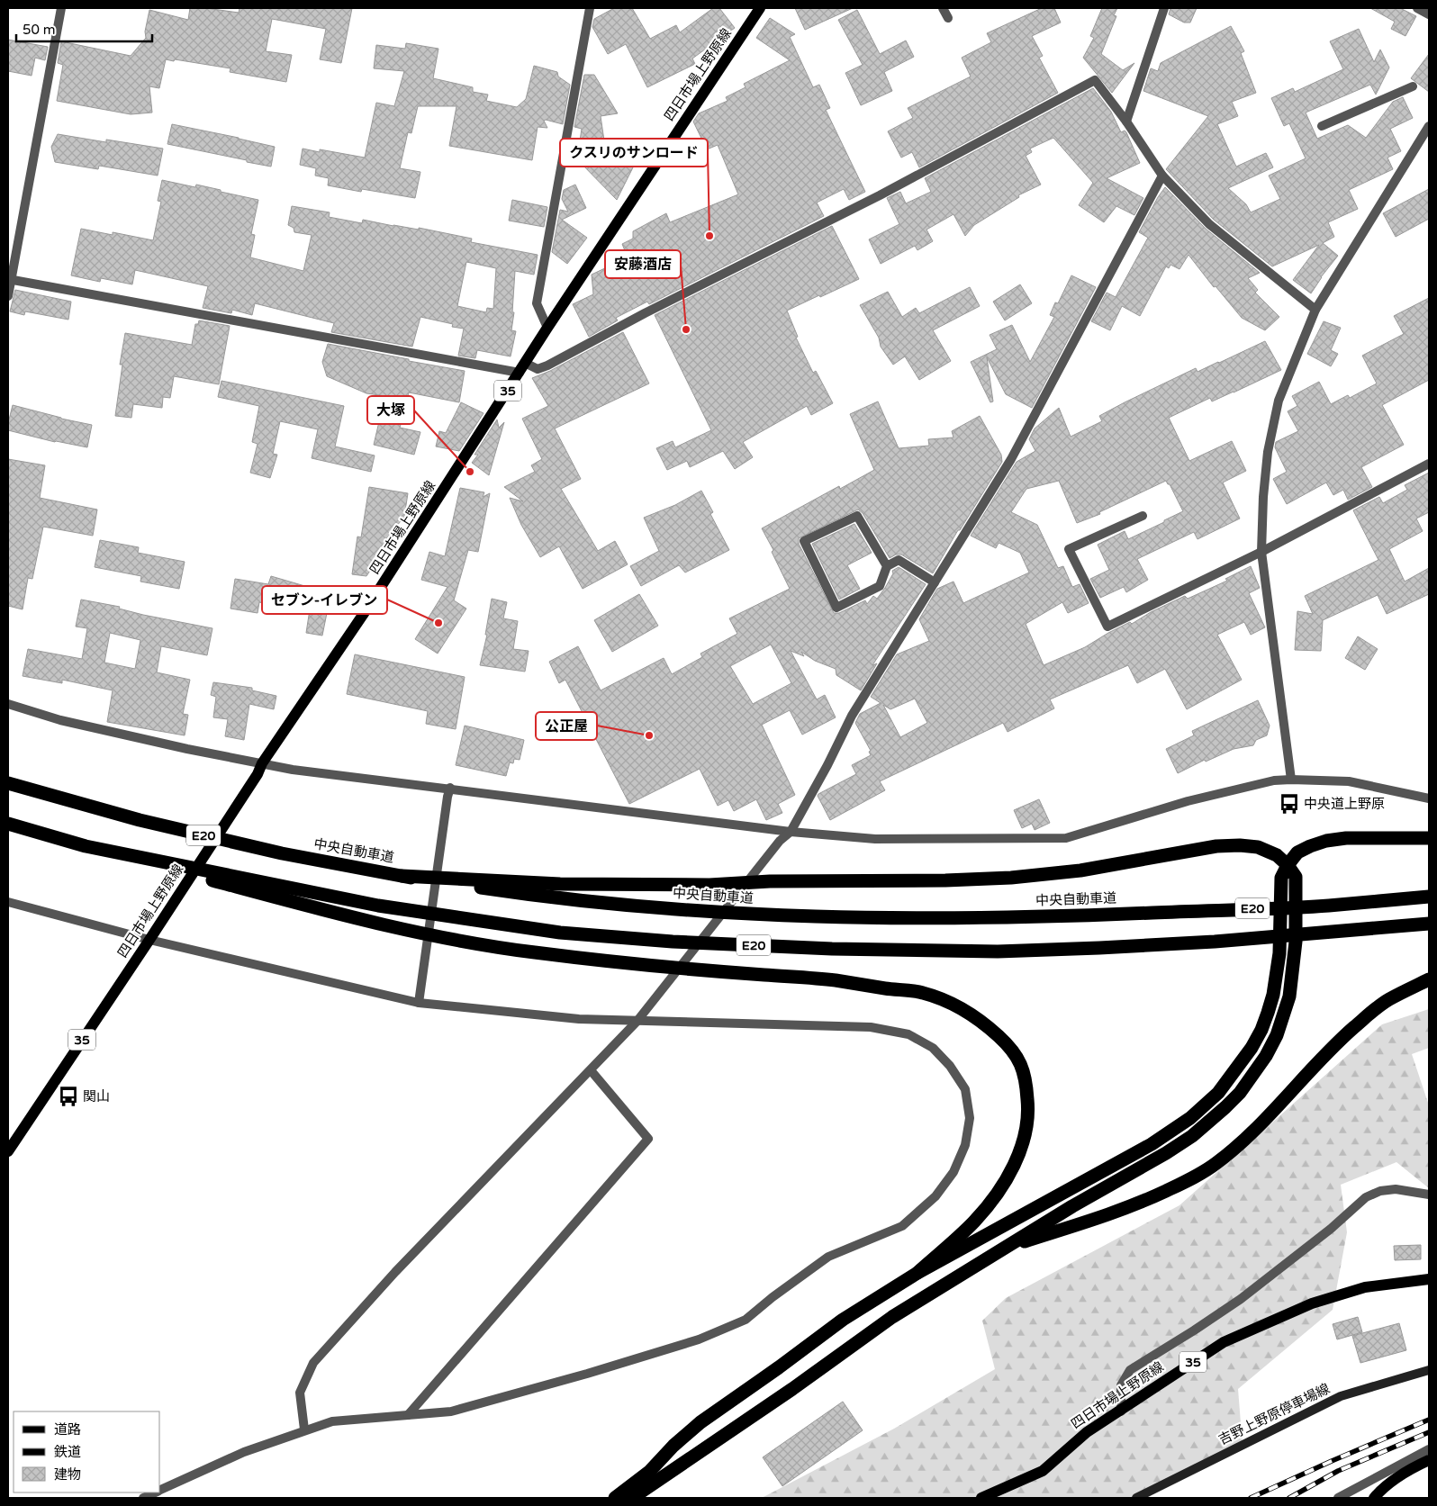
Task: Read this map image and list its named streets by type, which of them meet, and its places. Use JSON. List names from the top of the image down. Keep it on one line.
{"streets":{"highway":["E20","中央自動車道"],"main road":["四日市場上野原線","35","吉野上野原停車場線"]},"places":{"other":["クスリのサンロード","安藤酒店","大塚","セブン-イレブン","公正屋"],"bus stop":["中央道上野原","関山"]},"legend":["道路","鉄道","建物"],"scale_bar":"50 m"}
